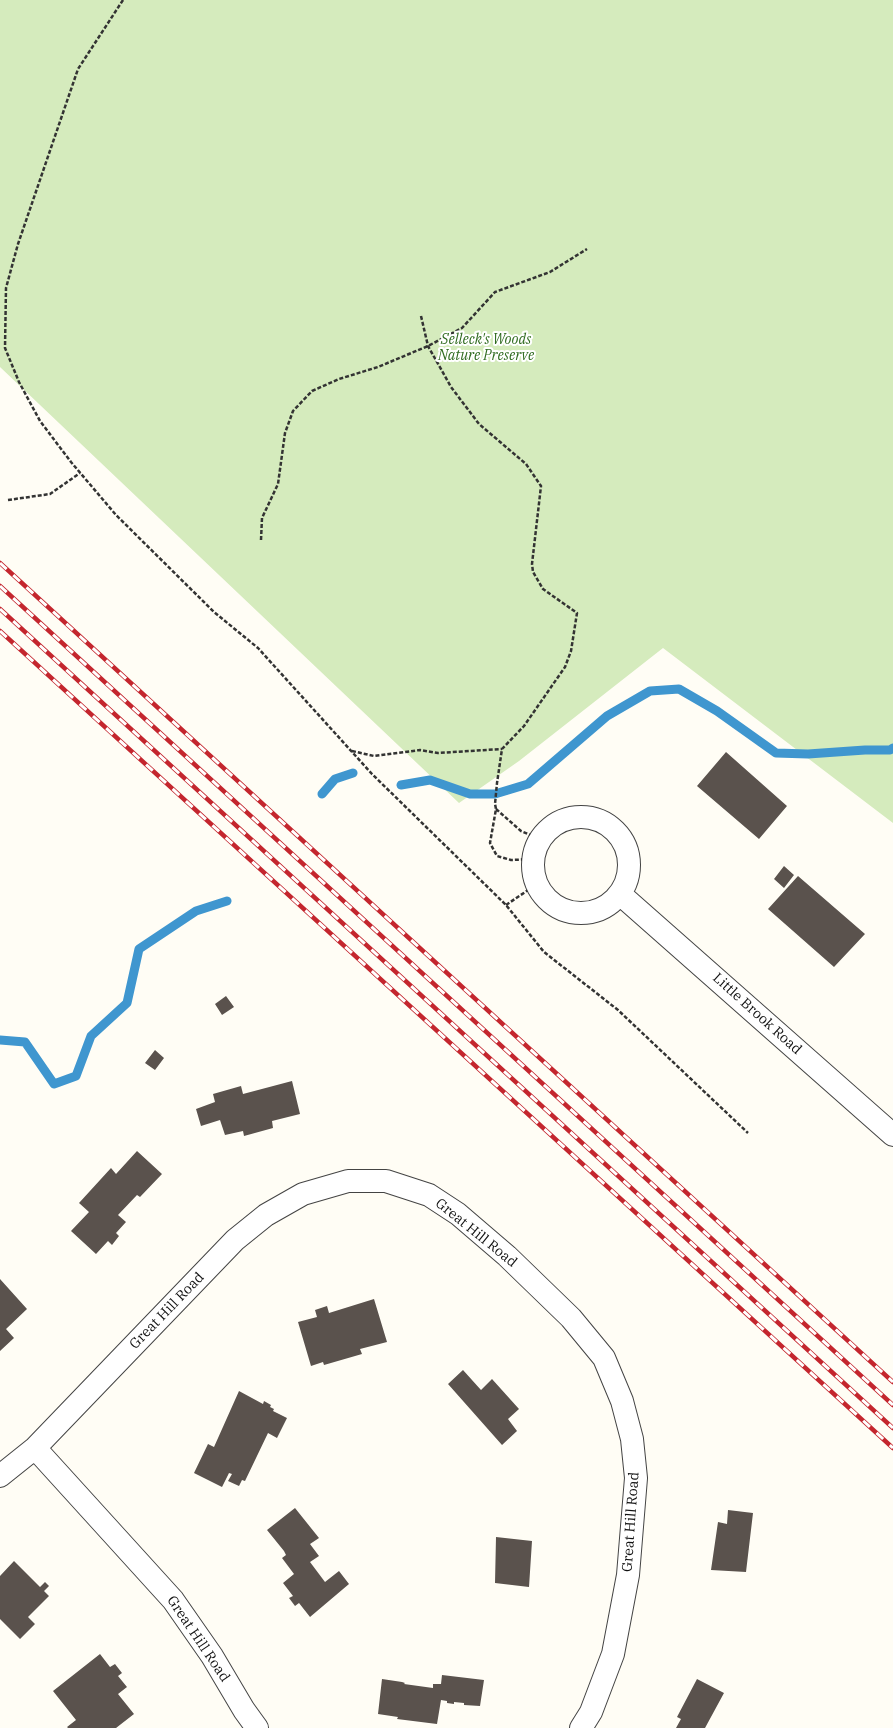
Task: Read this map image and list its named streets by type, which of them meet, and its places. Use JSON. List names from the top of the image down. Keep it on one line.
{"streets":{"street":["Little Brook Road","Great Hill Road"]},"parks":["Selleck's Woods Nature Preserve"]}
